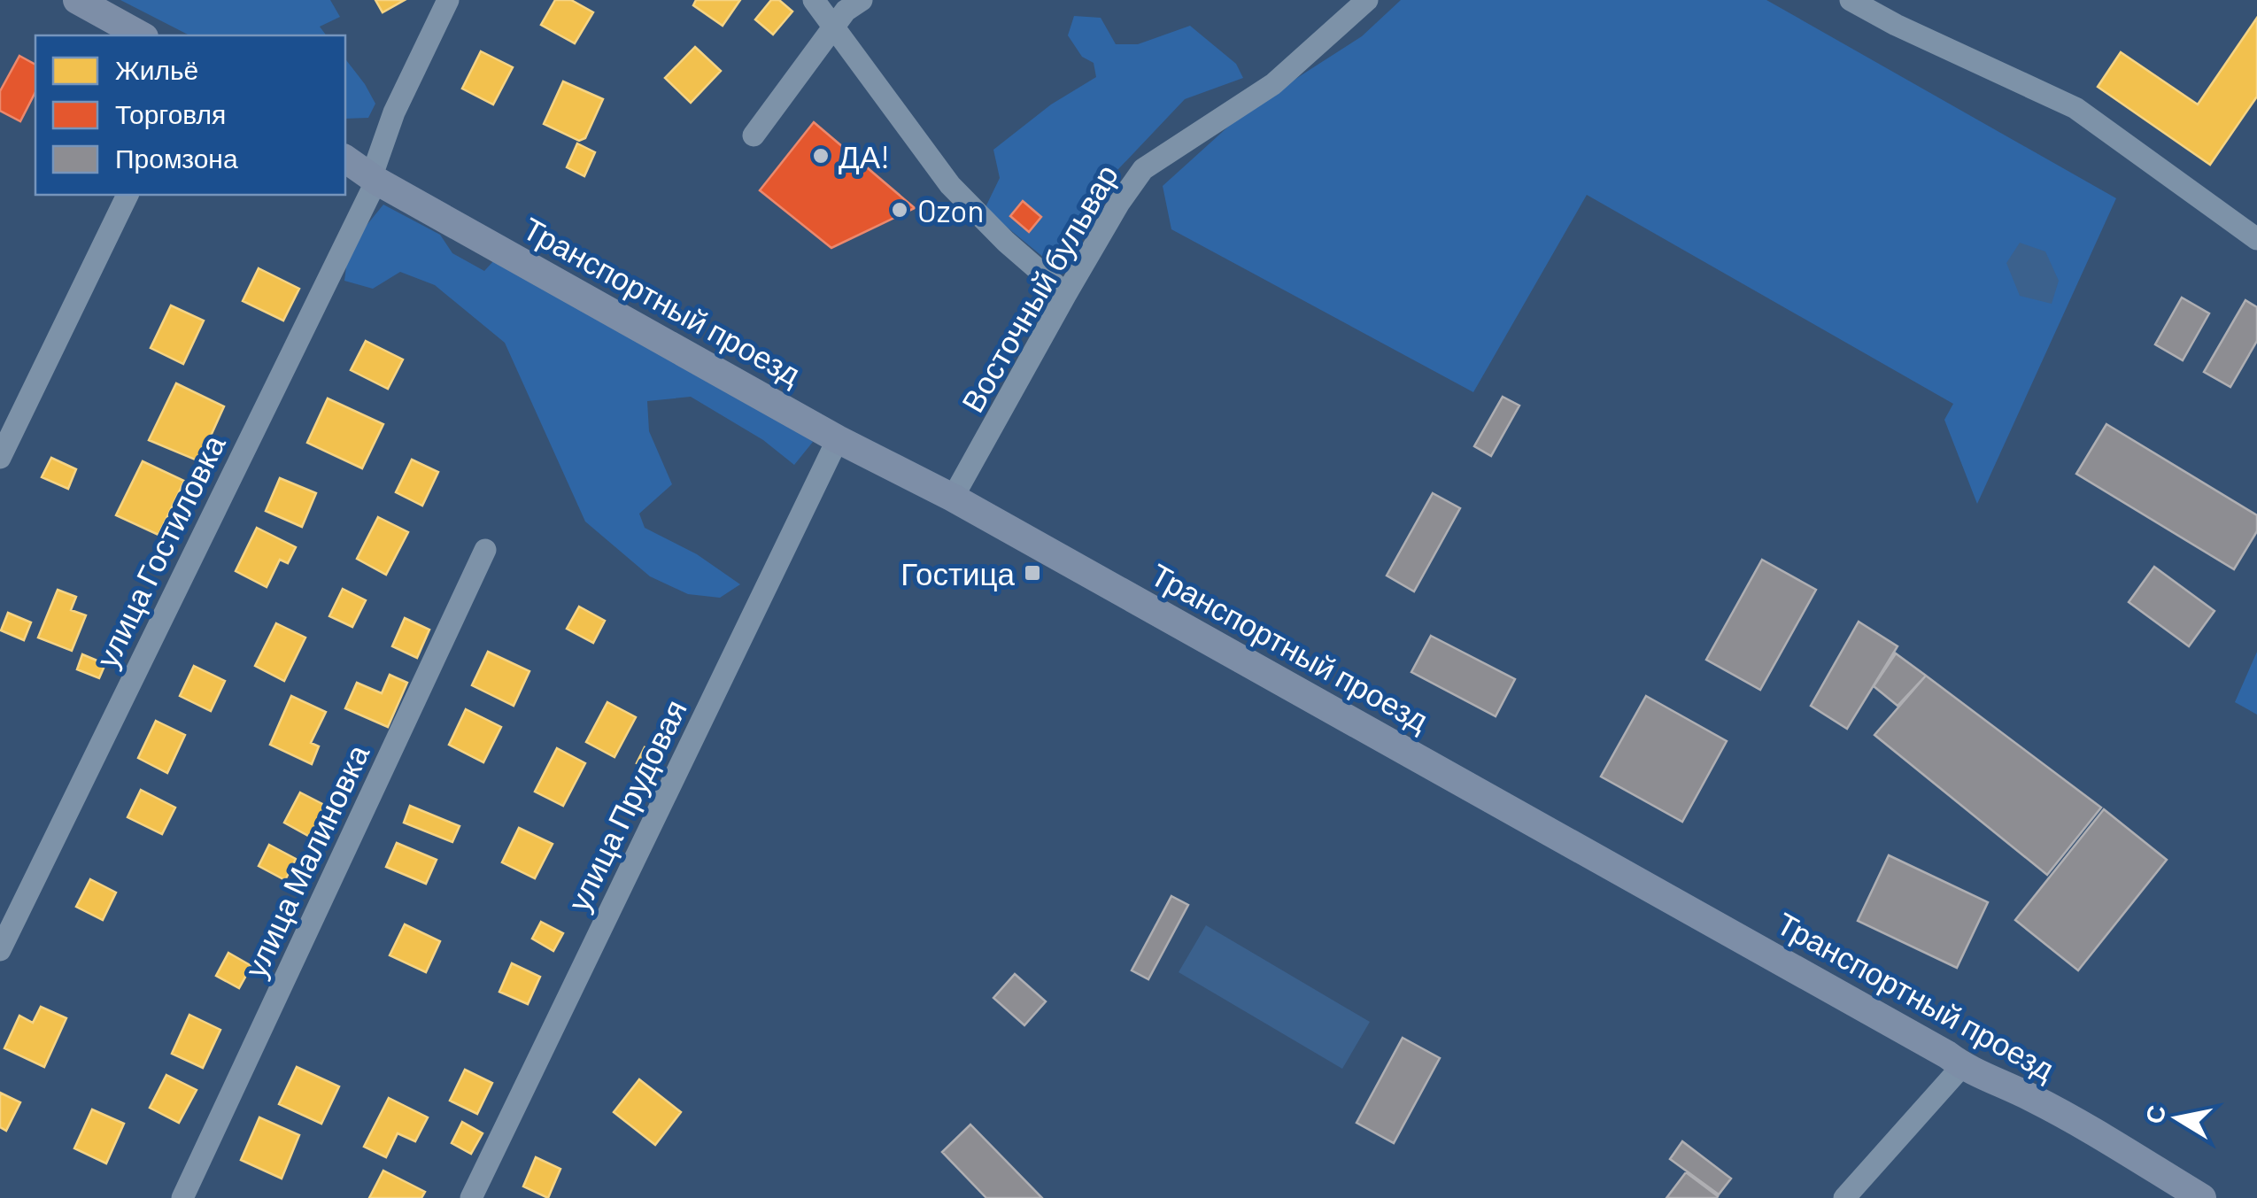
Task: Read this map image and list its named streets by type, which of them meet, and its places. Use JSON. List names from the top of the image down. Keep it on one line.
{"streets":{"main road":["Транспортный проезд"],"street":["Восточный бульвар","улица Гостиловка","улица Прудовая","улица Малиновка"]},"crossings":[["Восточный бульвар","Транспортный проезд"],["Транспортный проезд","улица Гостиловка"],["Транспортный проезд","улица Прудовая"]],"places":{"other":["ДА!","Ozon"],"transit":["Гостица"]},"legend":["Жильё","Торговля","Промзона"],"north":"left"}
